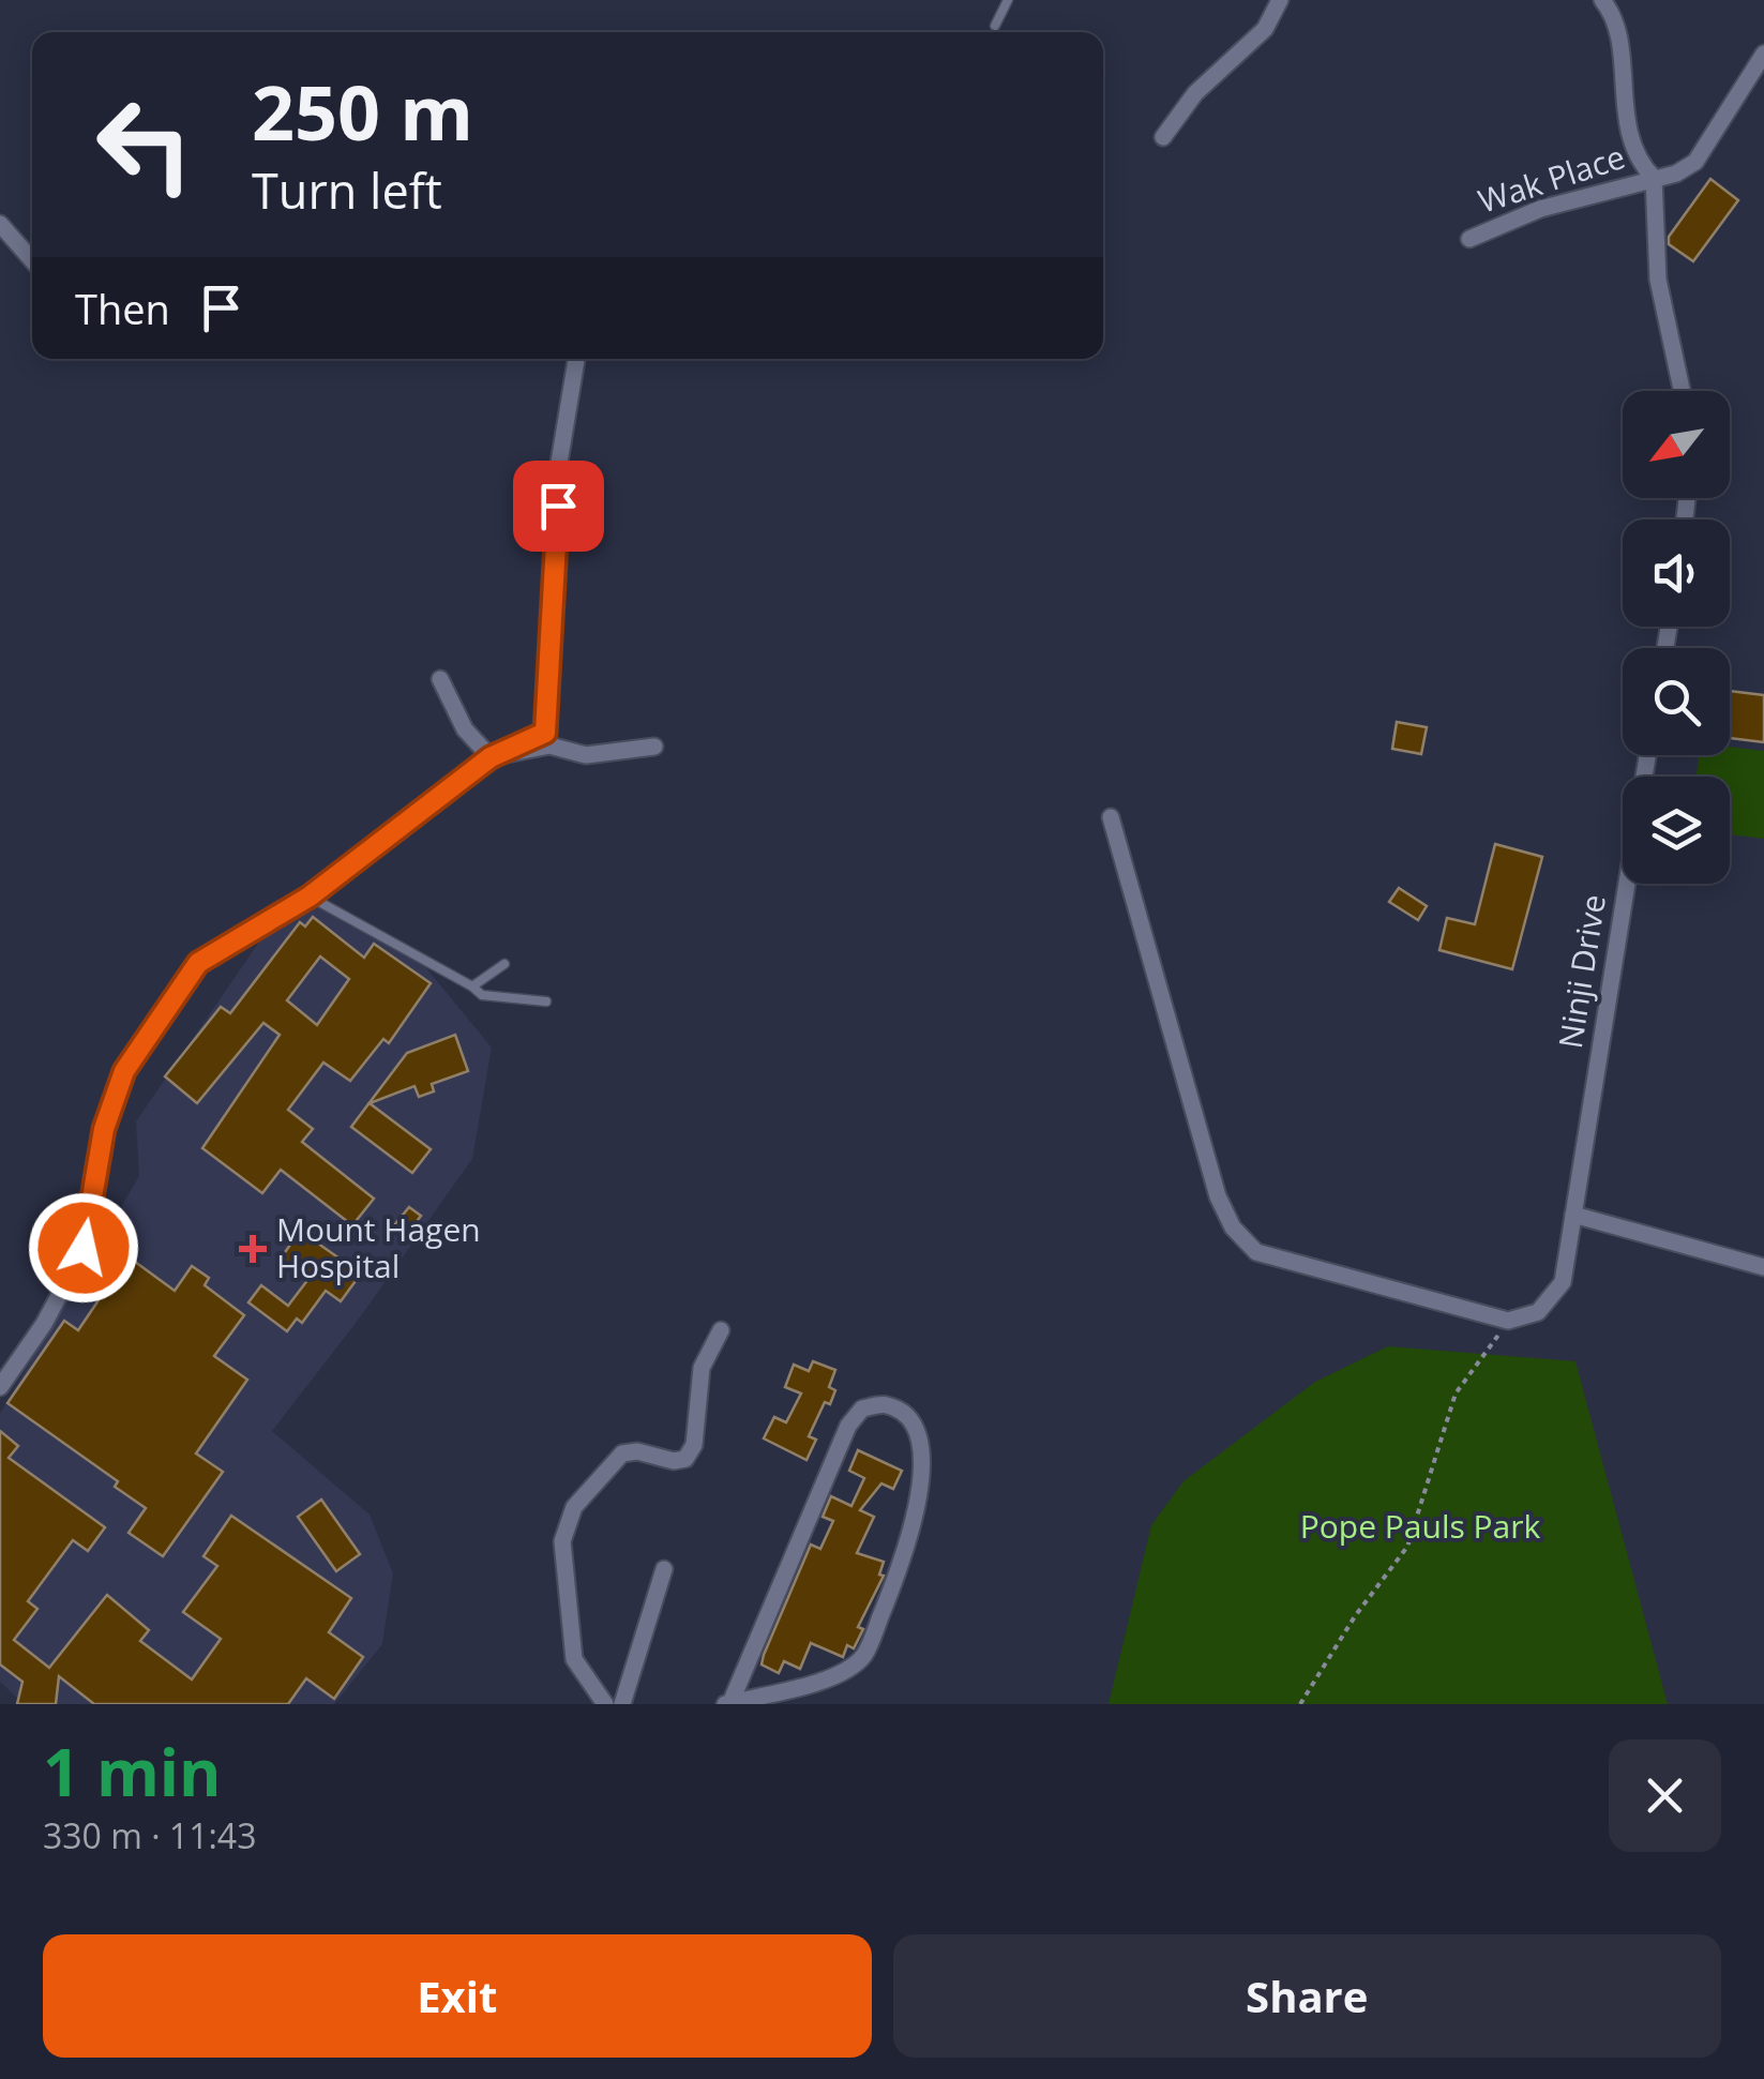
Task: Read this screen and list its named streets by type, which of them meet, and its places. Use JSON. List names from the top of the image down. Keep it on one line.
{"streets":{"street":["Wak Place","Ninji Drive"]},"parks":["Pope Pauls Park"],"places":{"health":["Mount Hagen Hospital"]},"north":"bottom left","page":{"turn":["250 m","Turn left"],"then":"Then","heading":["1 min","330 m · 11:43"],"buttons":["Exit","Share"]}}
